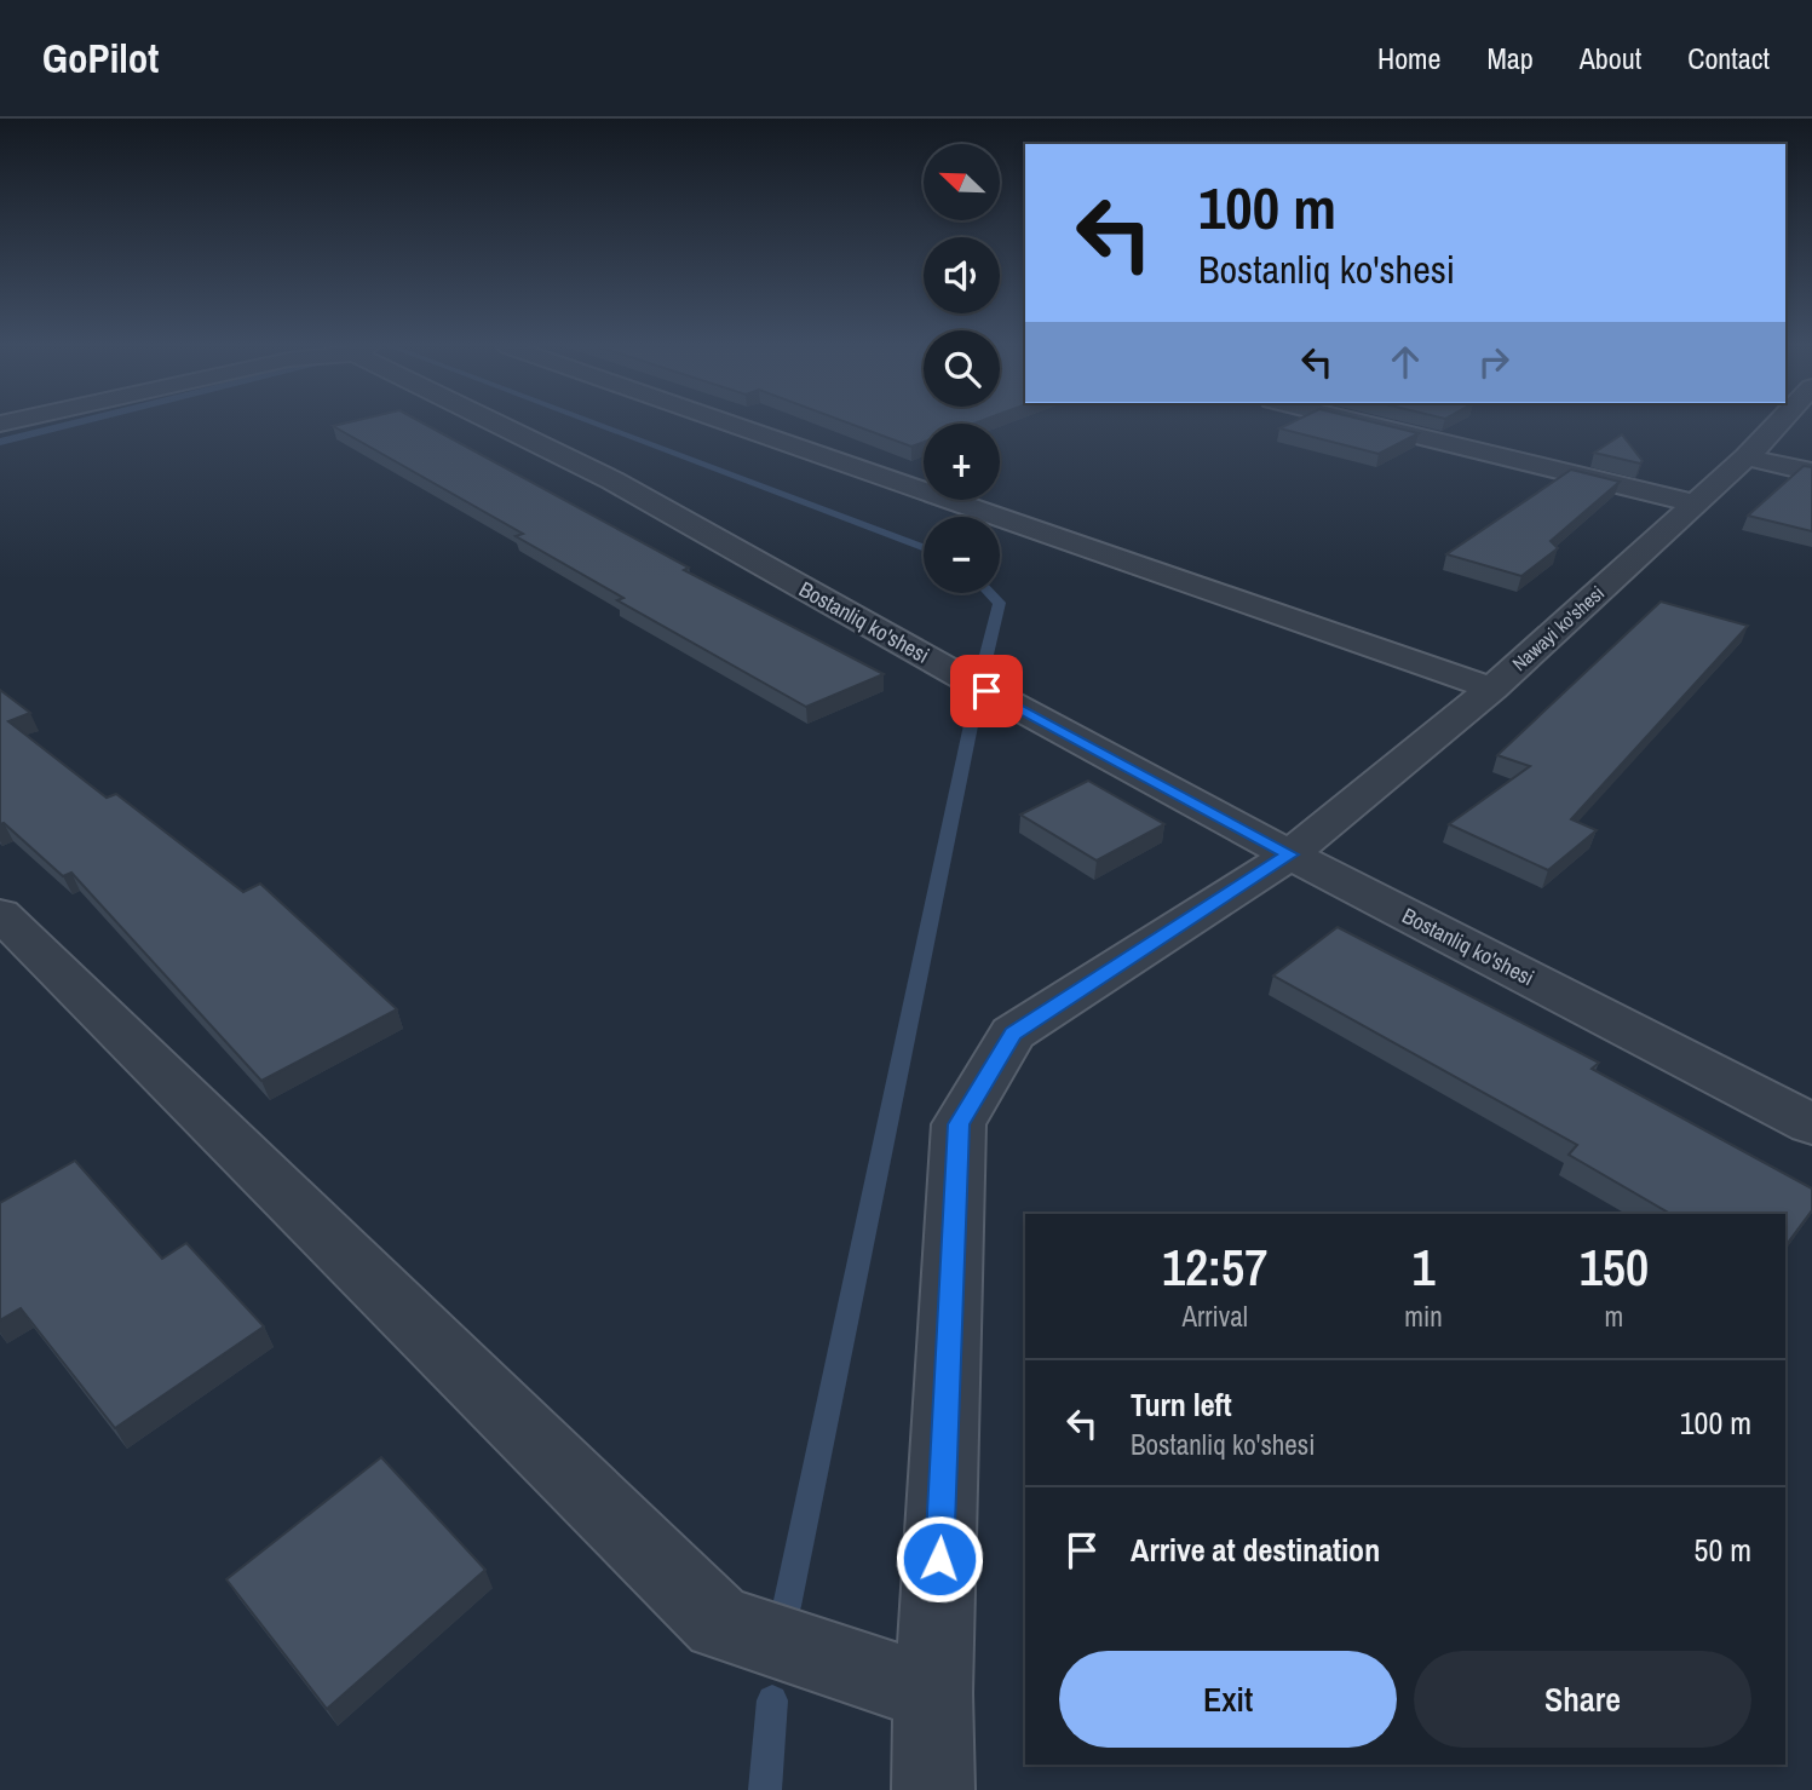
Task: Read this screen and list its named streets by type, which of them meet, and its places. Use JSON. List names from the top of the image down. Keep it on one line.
{"streets":{"street":["Bostanliq ko'shesi","Nawayi ko'shesi"]},"crossings":[["Bostanliq ko'shesi","Nawayi ko'shesi"]],"north":"top left","page":{"header":"GoPilot","nav":["Home","Map","About","Contact"],"map_buttons":["+","−"],"turn":["100 m","Bostanliq ko'shesi"],"eta":["12:57","Arrival","1","min","150","m"],"list":[{"name":"Turn left","note":"Bostanliq ko'shesi","value":"100 m"},{"name":"Arrive at destination","value":"50 m"}],"buttons":["Exit","Share"]}}
